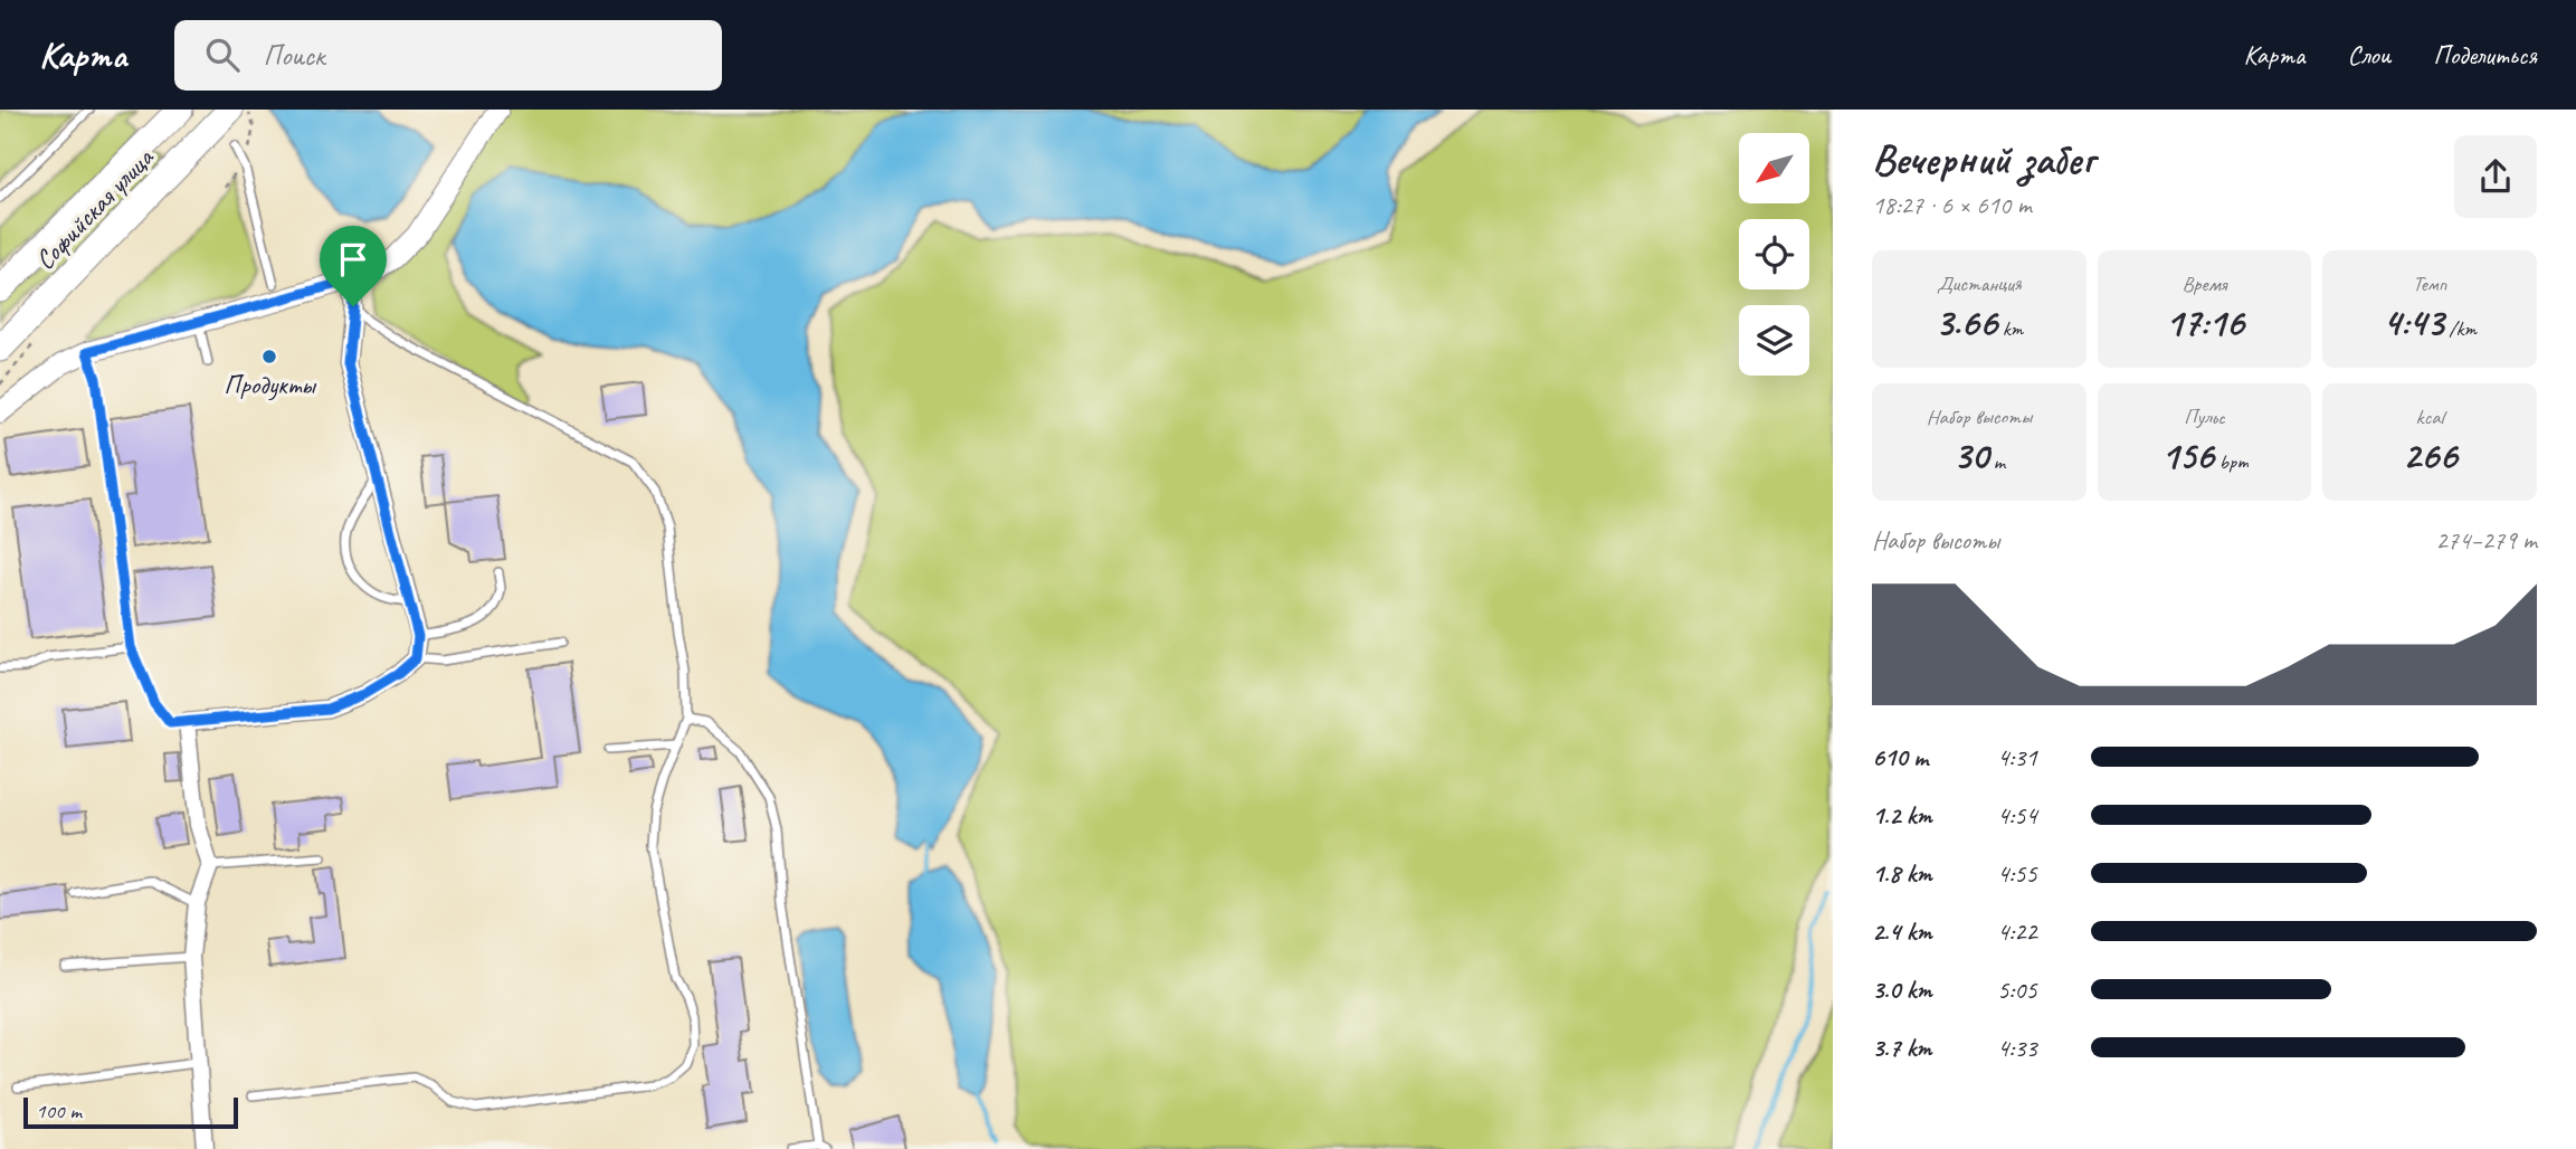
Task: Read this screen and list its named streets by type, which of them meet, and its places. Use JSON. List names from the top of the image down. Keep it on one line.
{"streets":{"main road":["Софийская улица"]},"places":["Продукты"],"scale_bar":"100 m","north":"bottom left","page":{"header":"Карта","search":"Поиск","nav":["Карта","Слои","Поделиться"],"heading":["Вечерний забег","18:27 · 6 × 610 m"],"stats":[["Дистанция","3.66 km"],["Время","17:16"],["Темп","4:43 /km"],["Набор высоты","30 m"],["Пульс","156 bpm"],["kcal","266"]],"chart":["Набор высоты","274–279 m"],"list":[{"name":"610 m","note":"4:31"},{"name":"1.2 km","note":"4:54"},{"name":"1.8 km","note":"4:55"},{"name":"2.4 km","note":"4:22"},{"name":"3.0 km","note":"5:05"},{"name":"3.7 km","note":"4:33"}],"scale":"100 m"}}
